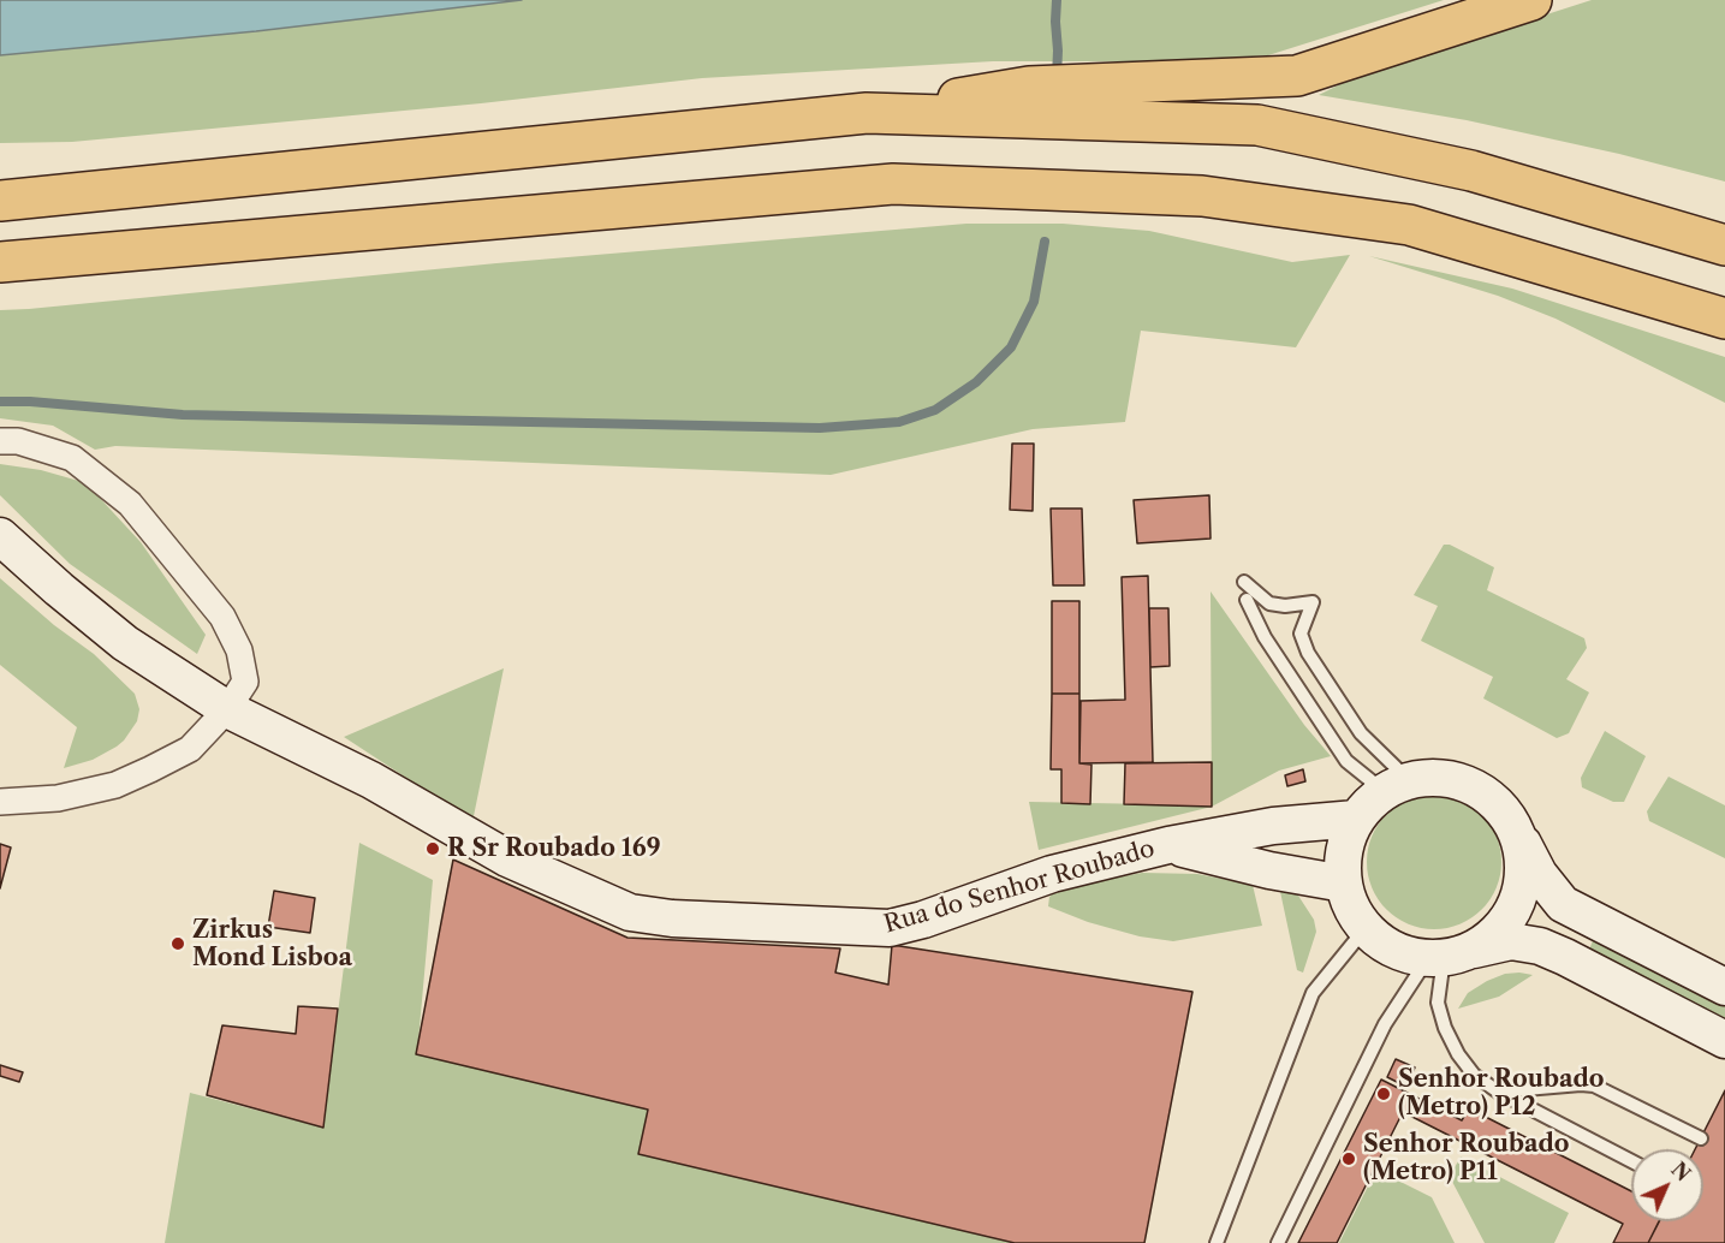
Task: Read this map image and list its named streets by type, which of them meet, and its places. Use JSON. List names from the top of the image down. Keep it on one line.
{"streets":{"street":["Rua do Senhor Roubado"]},"places":["R Sr Roubado 169","Zirkus Mond Lisboa","Senhor Roubado (Metro) P12","Senhor Roubado (Metro) P11"],"north":"top right"}
